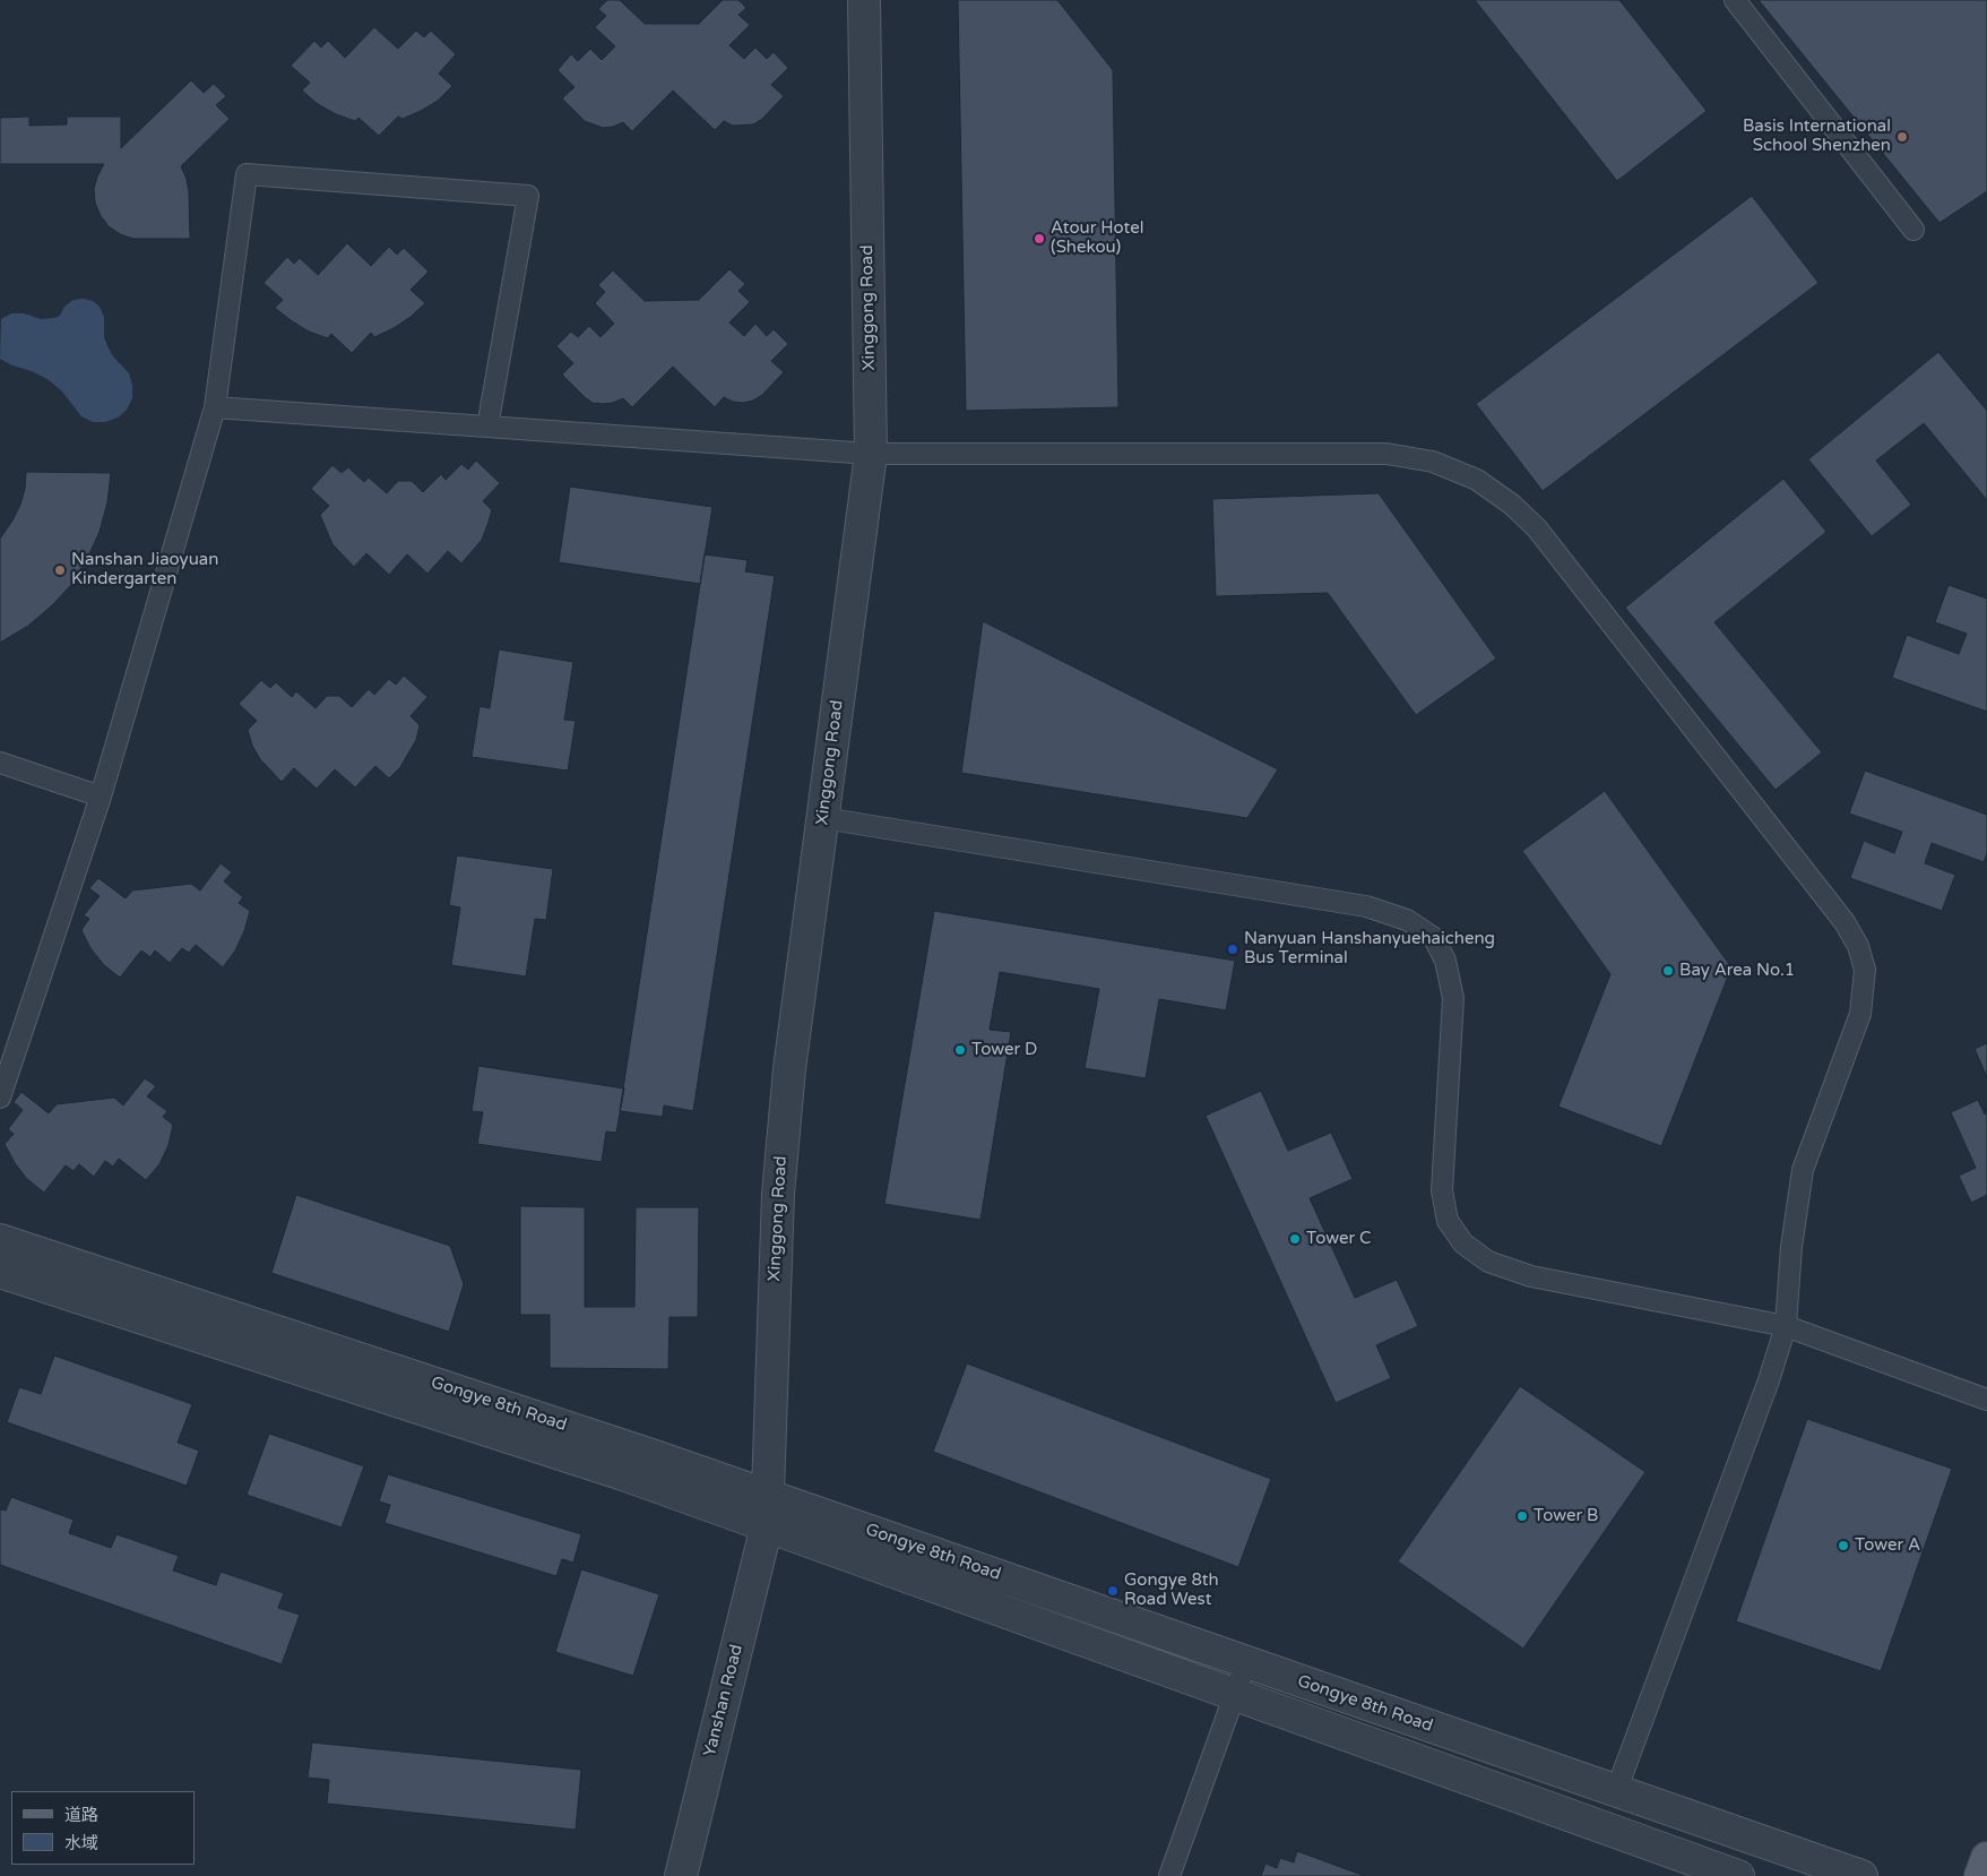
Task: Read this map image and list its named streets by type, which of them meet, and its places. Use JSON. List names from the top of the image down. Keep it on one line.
{"streets":{"street":["Xinggong Road","Gongye 8th Road","Yanshan Road"]},"crossings":[["Xinggong Road","Gongye 8th Road"],["Xinggong Road","Yanshan Road"],["Gongye 8th Road","Yanshan Road"]],"places":["Basis International School Shenzhen","Atour Hotel (Shekou)","Nanshan Jiaoyuan Kindergarten","Nanyuan Hanshanyuehaicheng Bus Terminal","Bay Area No.1","Tower D","Tower C","Tower B","Tower A","Gongye 8th Road West"],"legend":["道路","水域"]}
